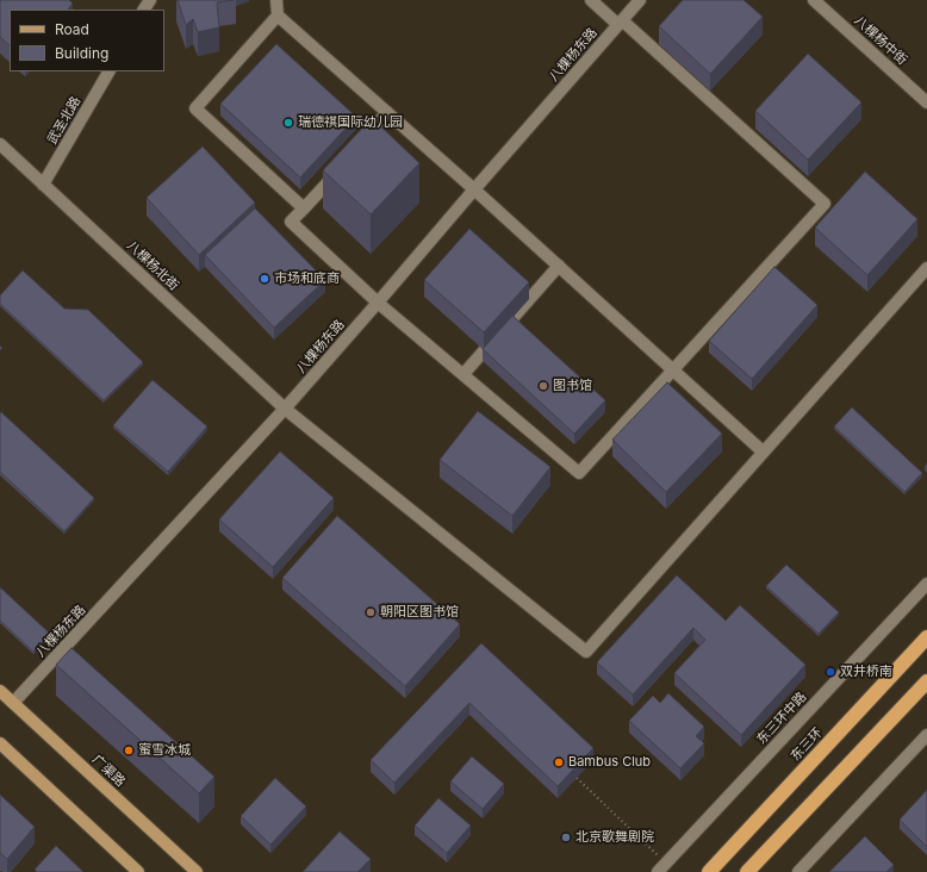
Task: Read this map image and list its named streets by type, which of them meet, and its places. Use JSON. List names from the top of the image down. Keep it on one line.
{"streets":{"highway":["东三环"],"main road":["广渠路"],"street":["八棵杨中街","八棵杨东路","武圣北路","八棵杨北街","东三环中路"]},"crossings":[["八棵杨东路","八棵杨北街"],["八棵杨东路","广渠路"],["武圣北路","八棵杨北街"]],"places":["瑞德祺国际幼儿园","市场和底商","图书馆","朝阳区图书馆","双井桥南","蜜雪冰城","Bambus Club","北京歌舞剧院"],"legend":["Road","Building"]}
